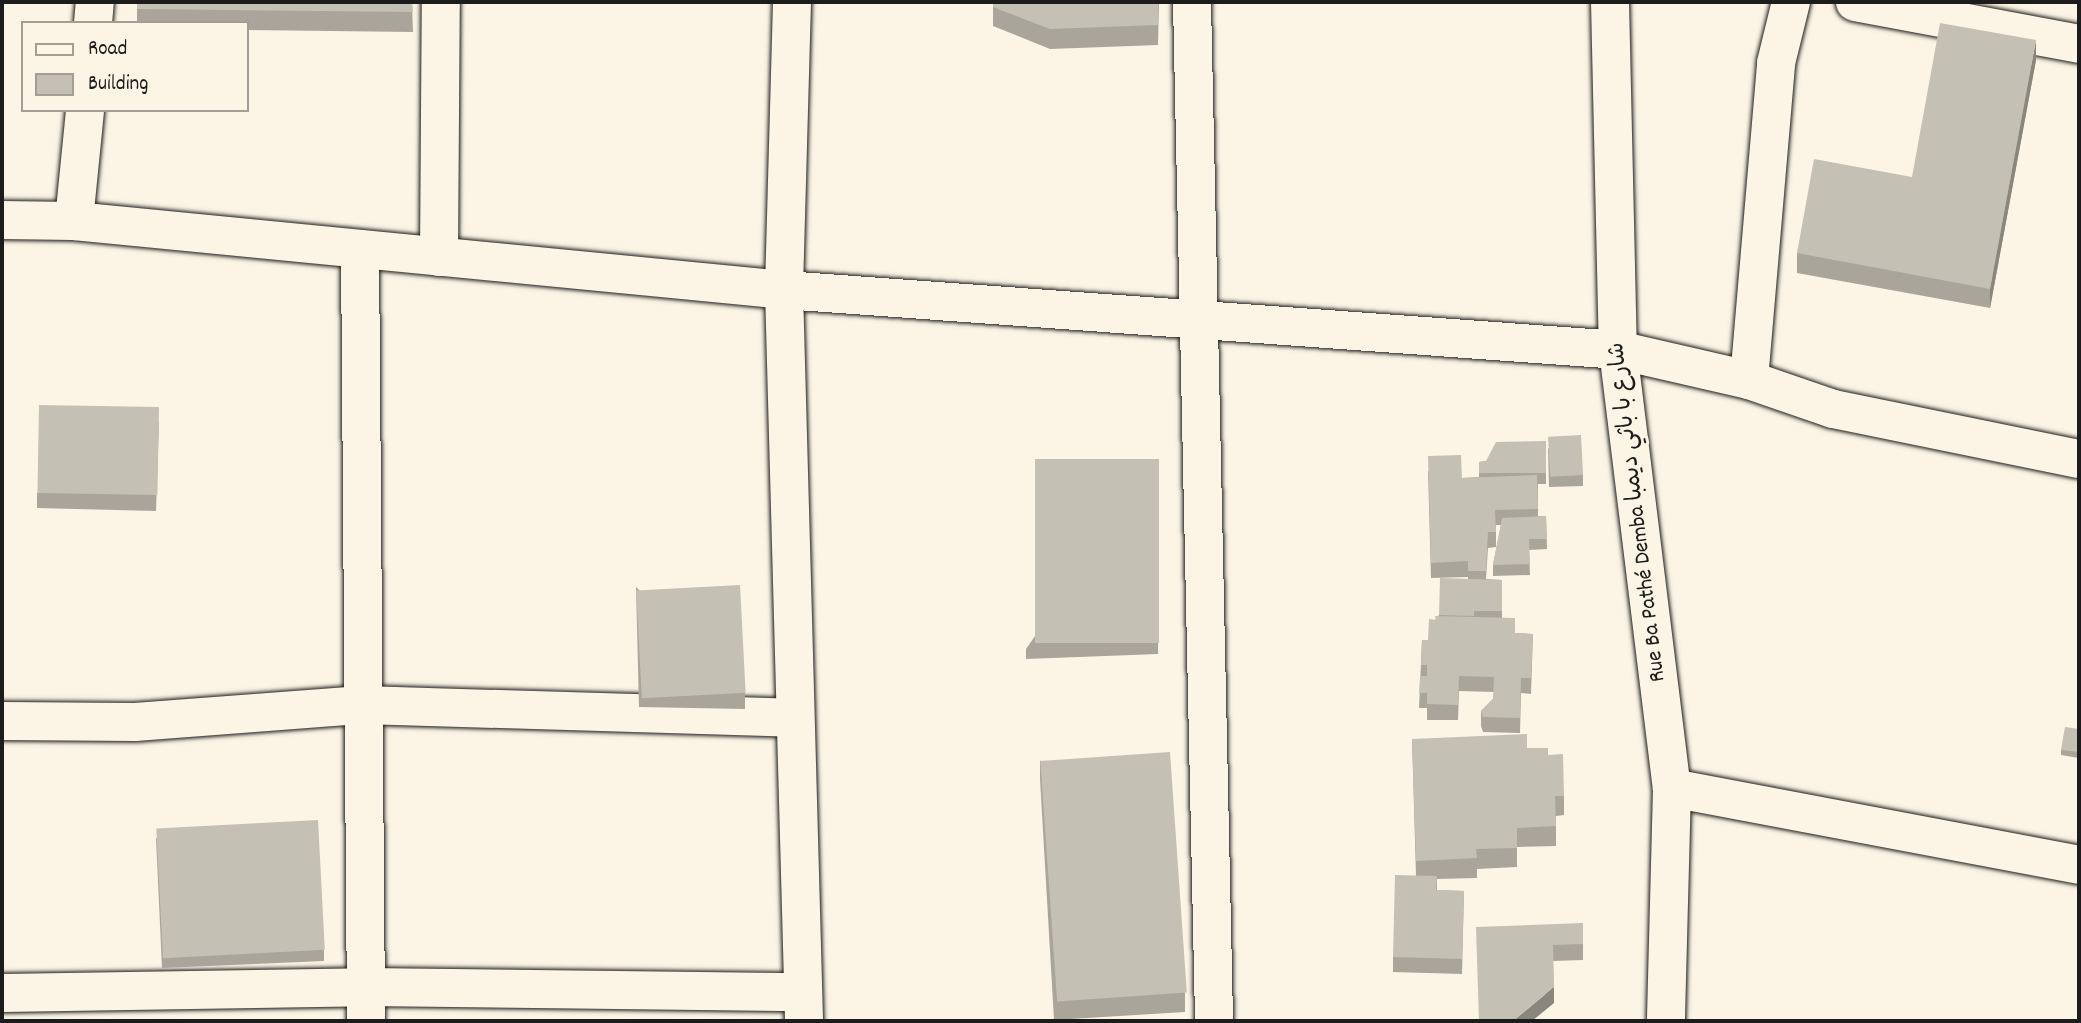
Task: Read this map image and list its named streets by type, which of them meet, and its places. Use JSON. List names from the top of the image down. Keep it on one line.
{"streets":{"street":["Rue Ba Pathé Demba شارع با باثي ديمبا"]},"legend":["Road","Building"]}
